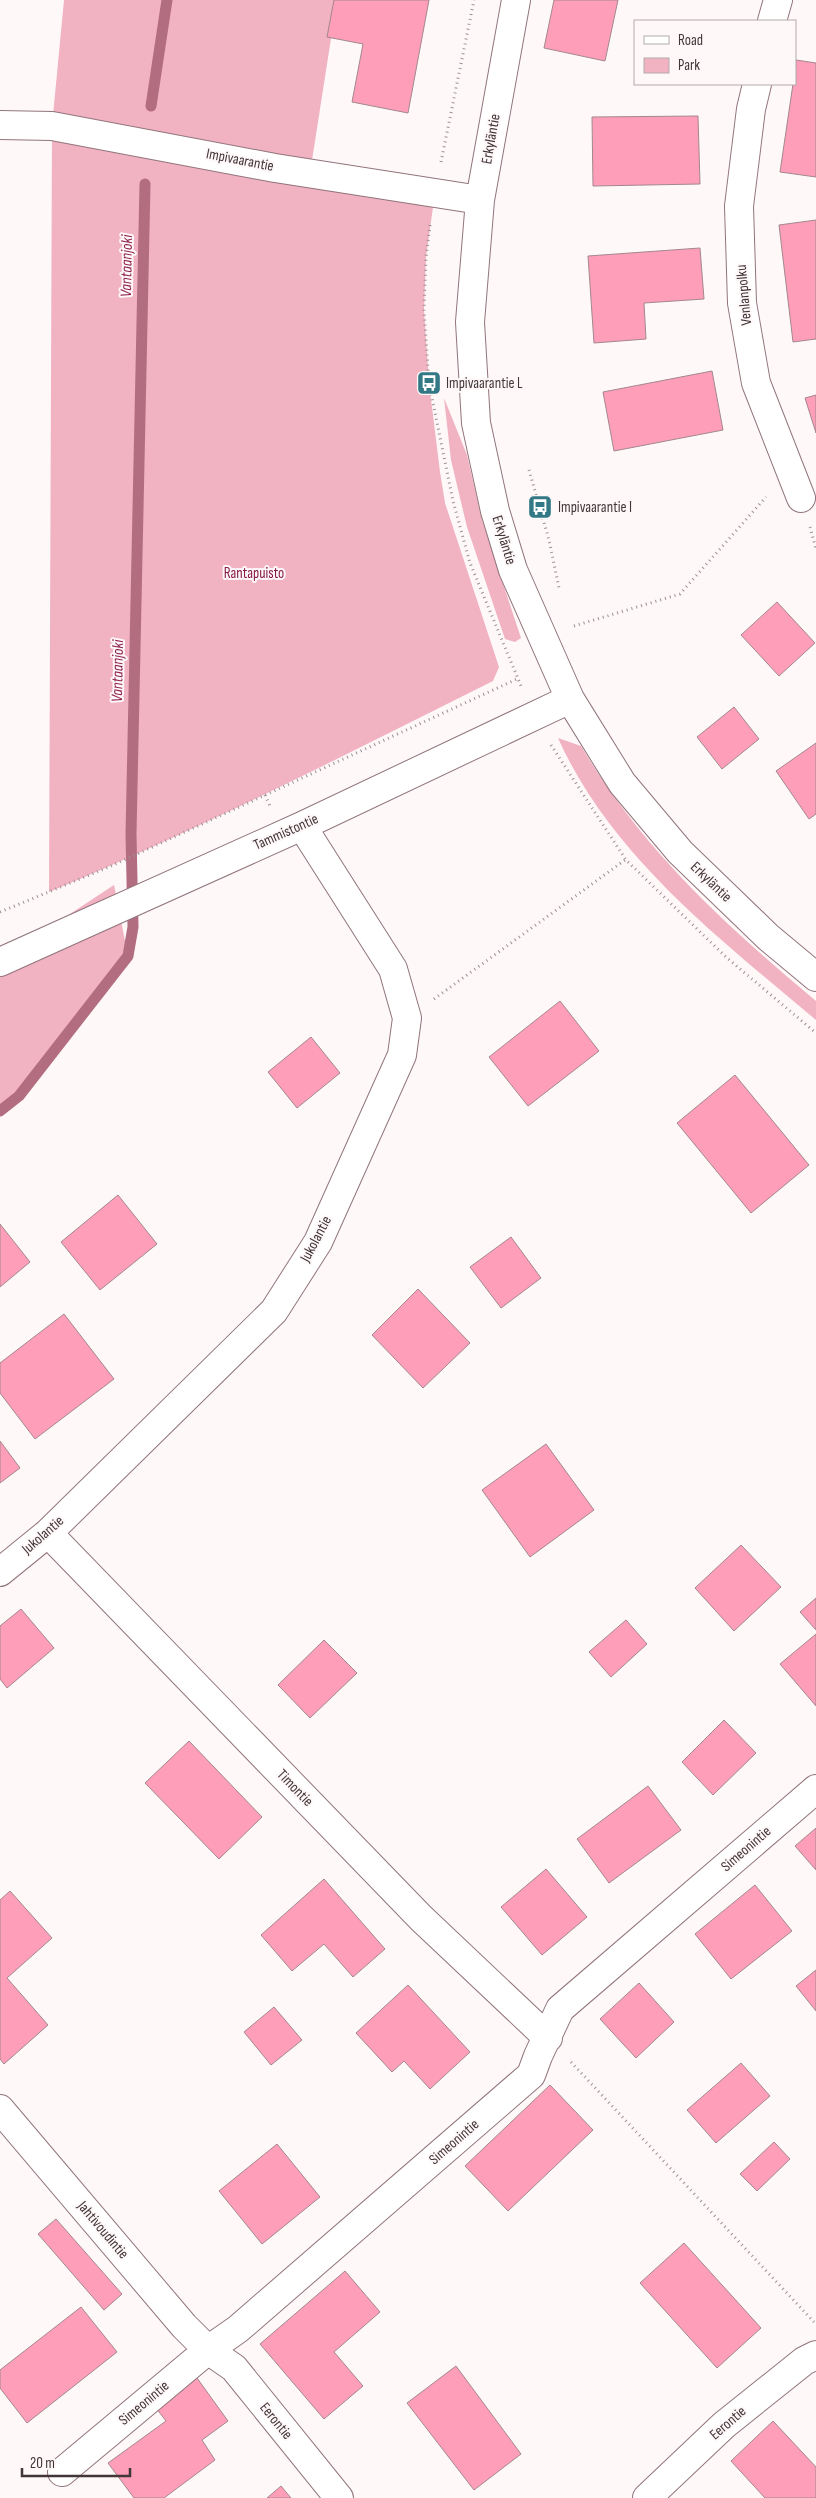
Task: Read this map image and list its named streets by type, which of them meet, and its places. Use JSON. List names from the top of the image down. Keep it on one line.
{"streets":{"street":["Erkyläntie","Impivaarantie","Venlanpolku","Tammistontie","Jukolantie","Timontie","Simeonintie","Jahtivoudintie","Eerontie"]},"crossings":[["Erkyläntie","Impivaarantie"],["Erkyläntie","Tammistontie"],["Tammistontie","Jukolantie"],["Jukolantie","Timontie"],["Timontie","Simeonintie"],["Simeonintie","Jahtivoudintie"],["Simeonintie","Eerontie"],["Jahtivoudintie","Eerontie"]],"water":["Vantaanjoki"],"parks":["Rantapuisto"],"places":{"bus stop":["Impivaarantie L","Impivaarantie I"]},"legend":["Road","Park"],"scale_bar":"20 m"}
